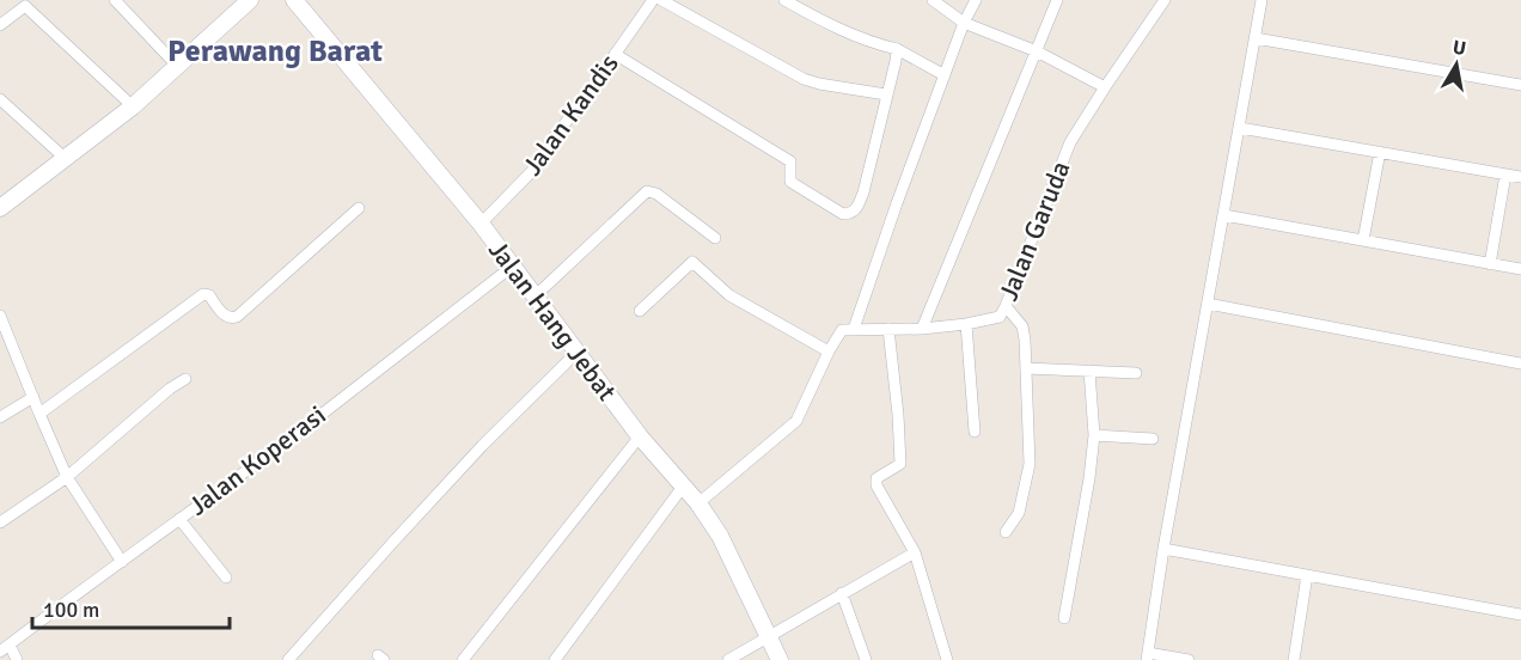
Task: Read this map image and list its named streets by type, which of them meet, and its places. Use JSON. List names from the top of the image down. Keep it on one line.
{"streets":{"street":["Jalan Kandis","Jalan Garuda","Jalan Hang Jebat","Jalan Koperasi"]},"crossings":[["Jalan Kandis","Jalan Hang Jebat"],["Jalan Hang Jebat","Jalan Koperasi"]],"districts":["Perawang Barat"],"scale_bar":"100 m","north":"top"}
